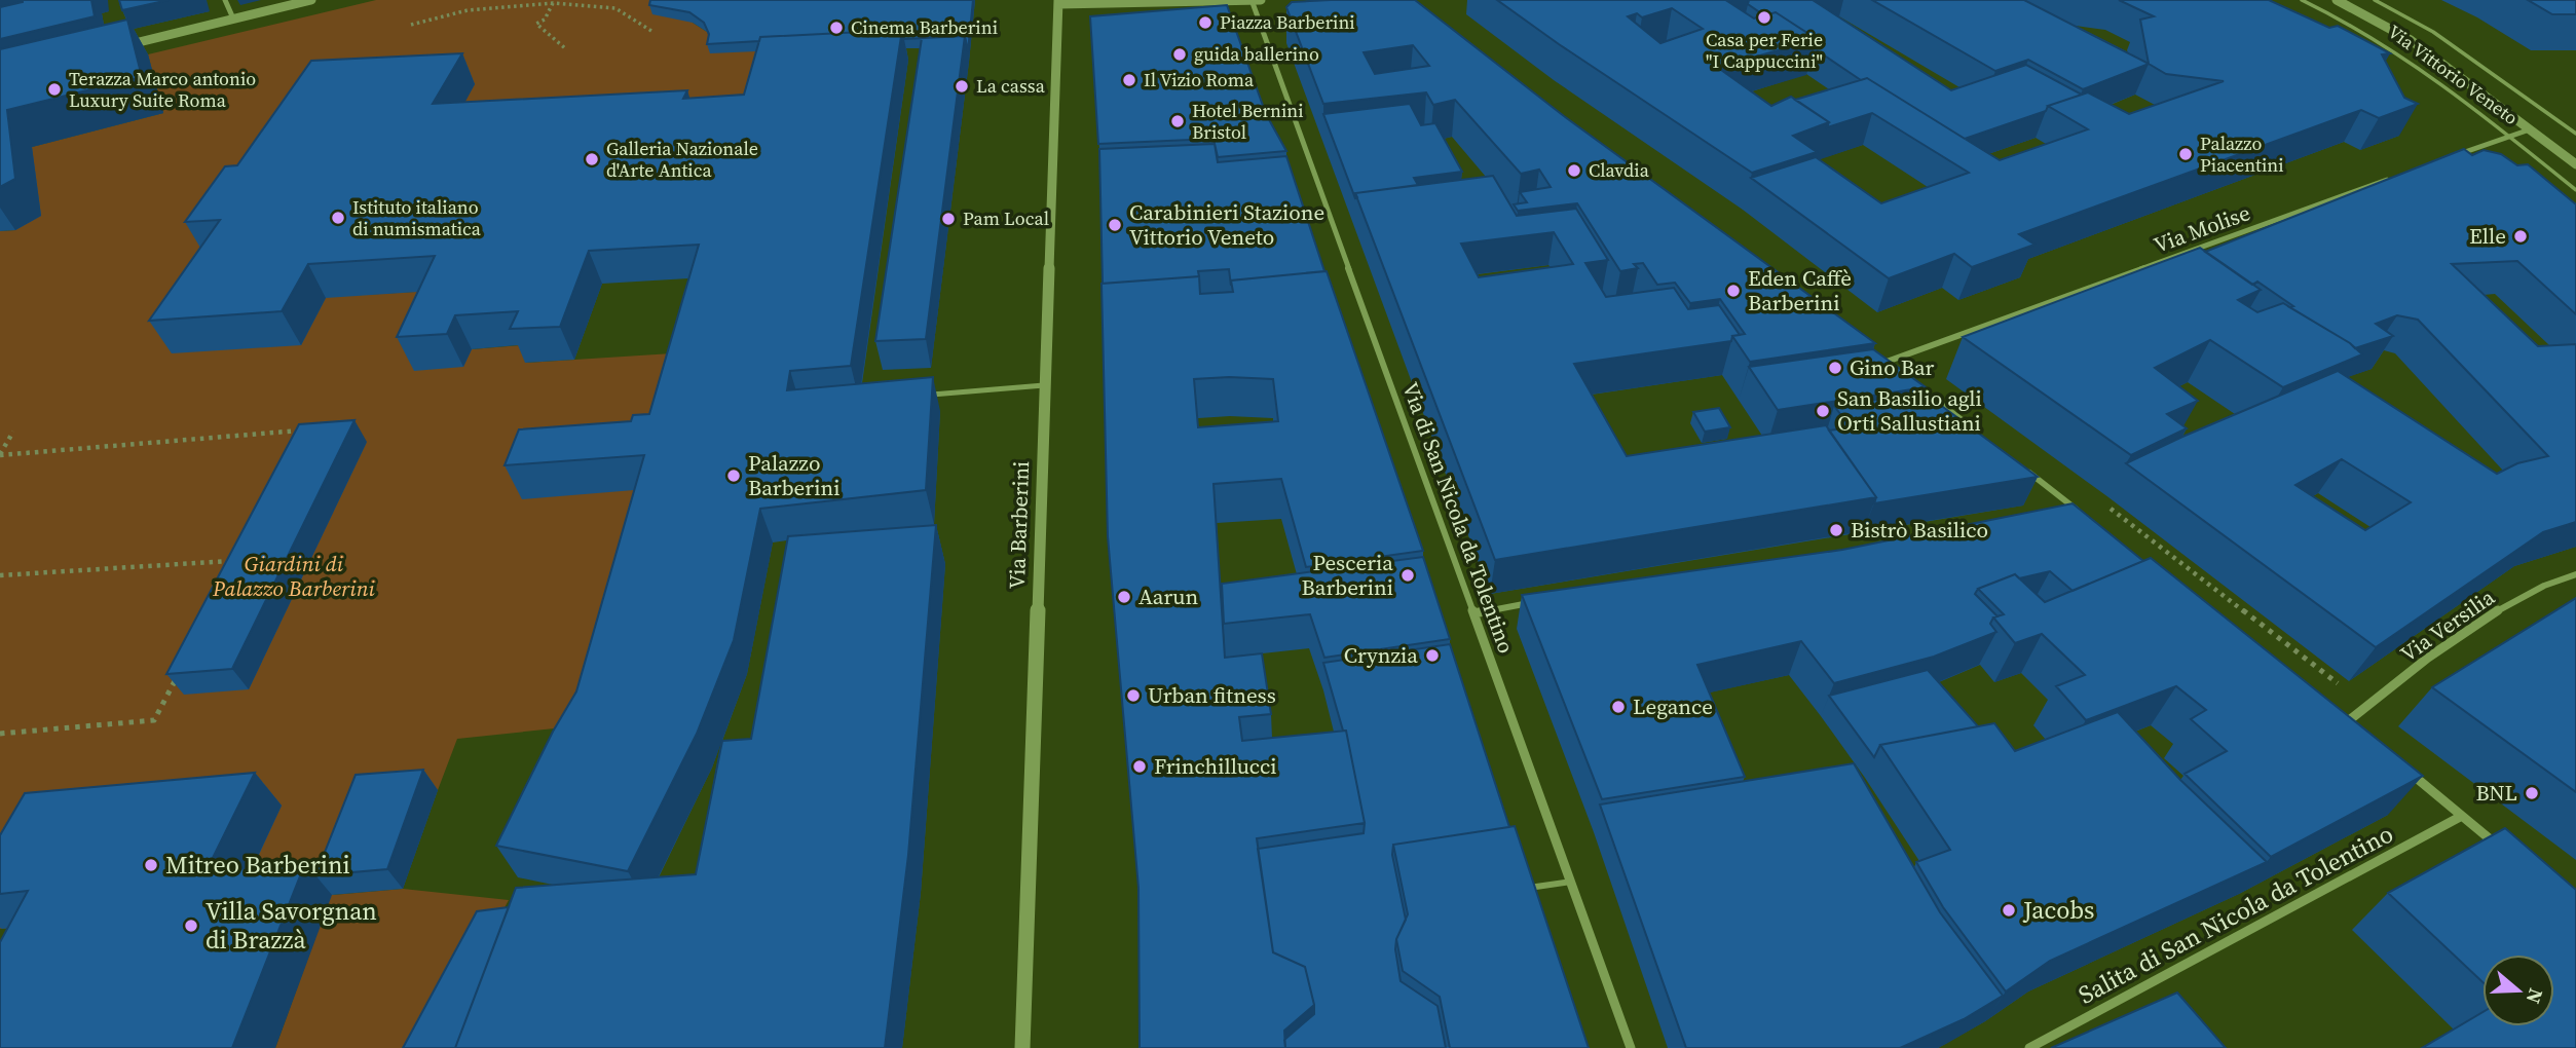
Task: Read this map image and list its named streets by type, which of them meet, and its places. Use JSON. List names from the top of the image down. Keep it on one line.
{"streets":{"street":["Via Vittorio Veneto","Via Molise","Via di San Nicola da Tolentino","Via Barberini","Via Versilia","Salita di San Nicola da Tolentino"]},"parks":["Giardini di Palazzo Barberini"],"places":["Casa per Ferie \"I Cappuccini\"","Piazza Barberini","Cinema Barberini","guida ballerino","Il Vizio Roma","La cassa","Terazza Marco antonio Luxury Suite Roma","Hotel Bernini Bristol","Palazzo Piacentini","Galleria Nazionale d'Arte Antica","Clavdia","Istituto italiano di numismatica","Pam Local","Carabinieri Stazione Vittorio Veneto","Elle","Eden Caffè Barberini","Gino Bar","San Basilio agli Orti Sallustiani","Palazzo Barberini","Bistrò Basilico","Pesceria Barberini","Aarun","Crynzia","Urban fitness","Legance","Frinchillucci","BNL","Mitreo Barberini","Jacobs","Villa Savorgnan di Brazzà"],"north":"right"}
